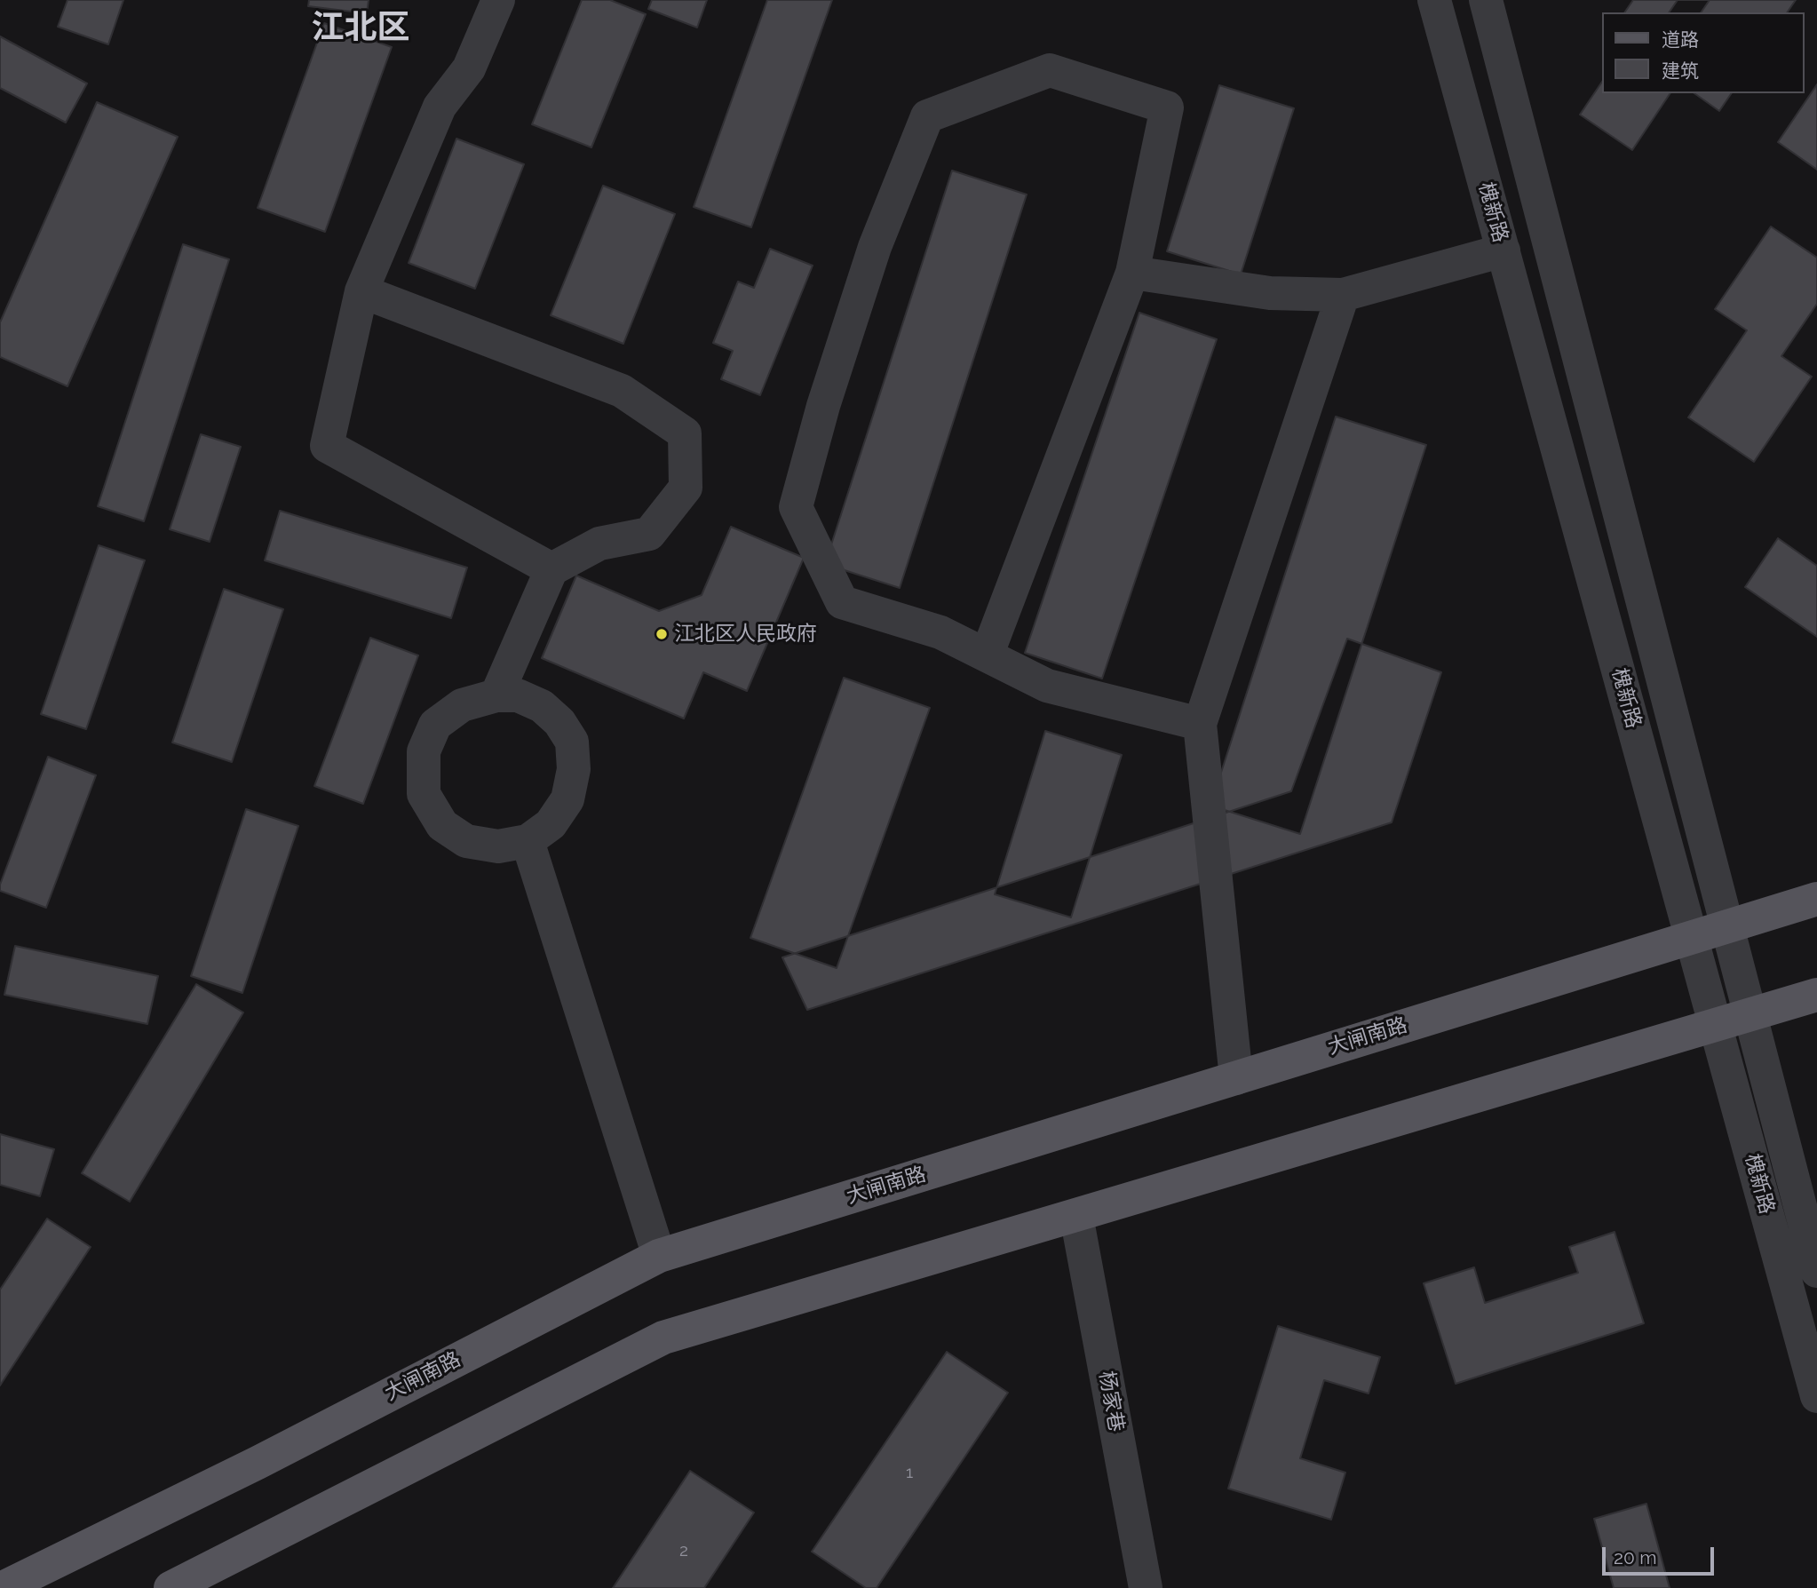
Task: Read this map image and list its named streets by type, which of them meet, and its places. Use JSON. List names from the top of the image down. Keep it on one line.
{"streets":{"main road":["大闸南路"],"street":["槐新路","杨家巷"]},"crossings":[["槐新路","大闸南路"]],"districts":["江北区"],"places":["江北区人民政府"],"house_numbers":["1","2"],"legend":["道路","建筑"],"scale_bar":"20 m"}
